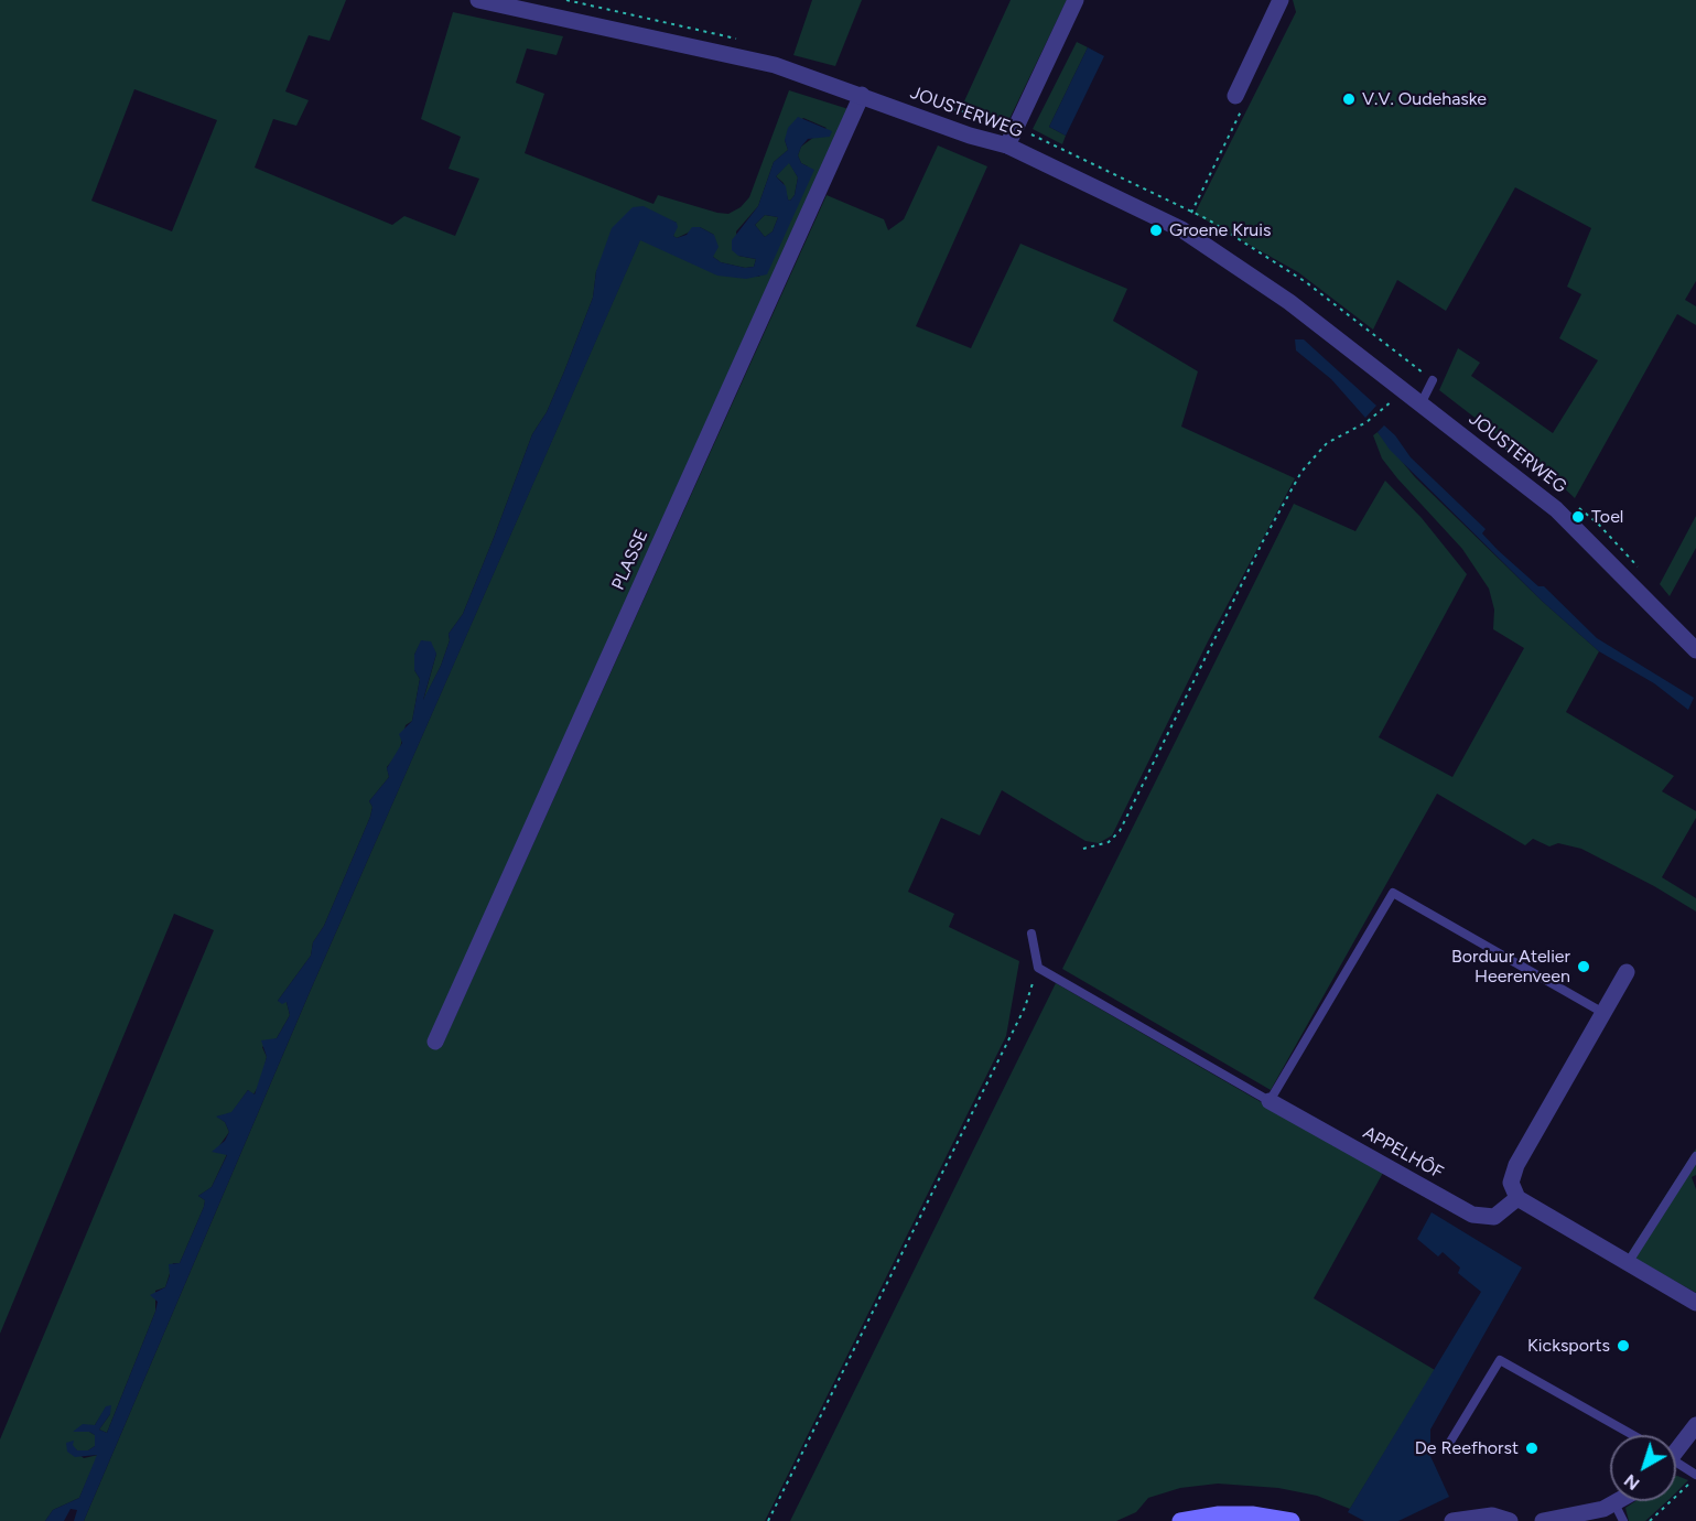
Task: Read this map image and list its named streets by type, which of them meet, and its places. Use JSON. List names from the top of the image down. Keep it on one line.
{"streets":{"street":["JOUSTERWEG","PLASSE","APPELHÔF"]},"crossings":[["JOUSTERWEG","PLASSE"]],"places":["V.V. Oudehaske","Groene Kruis","Toel","Borduur Atelier Heerenveen","Kicksports","De Reefhorst"],"north":"bottom left"}
